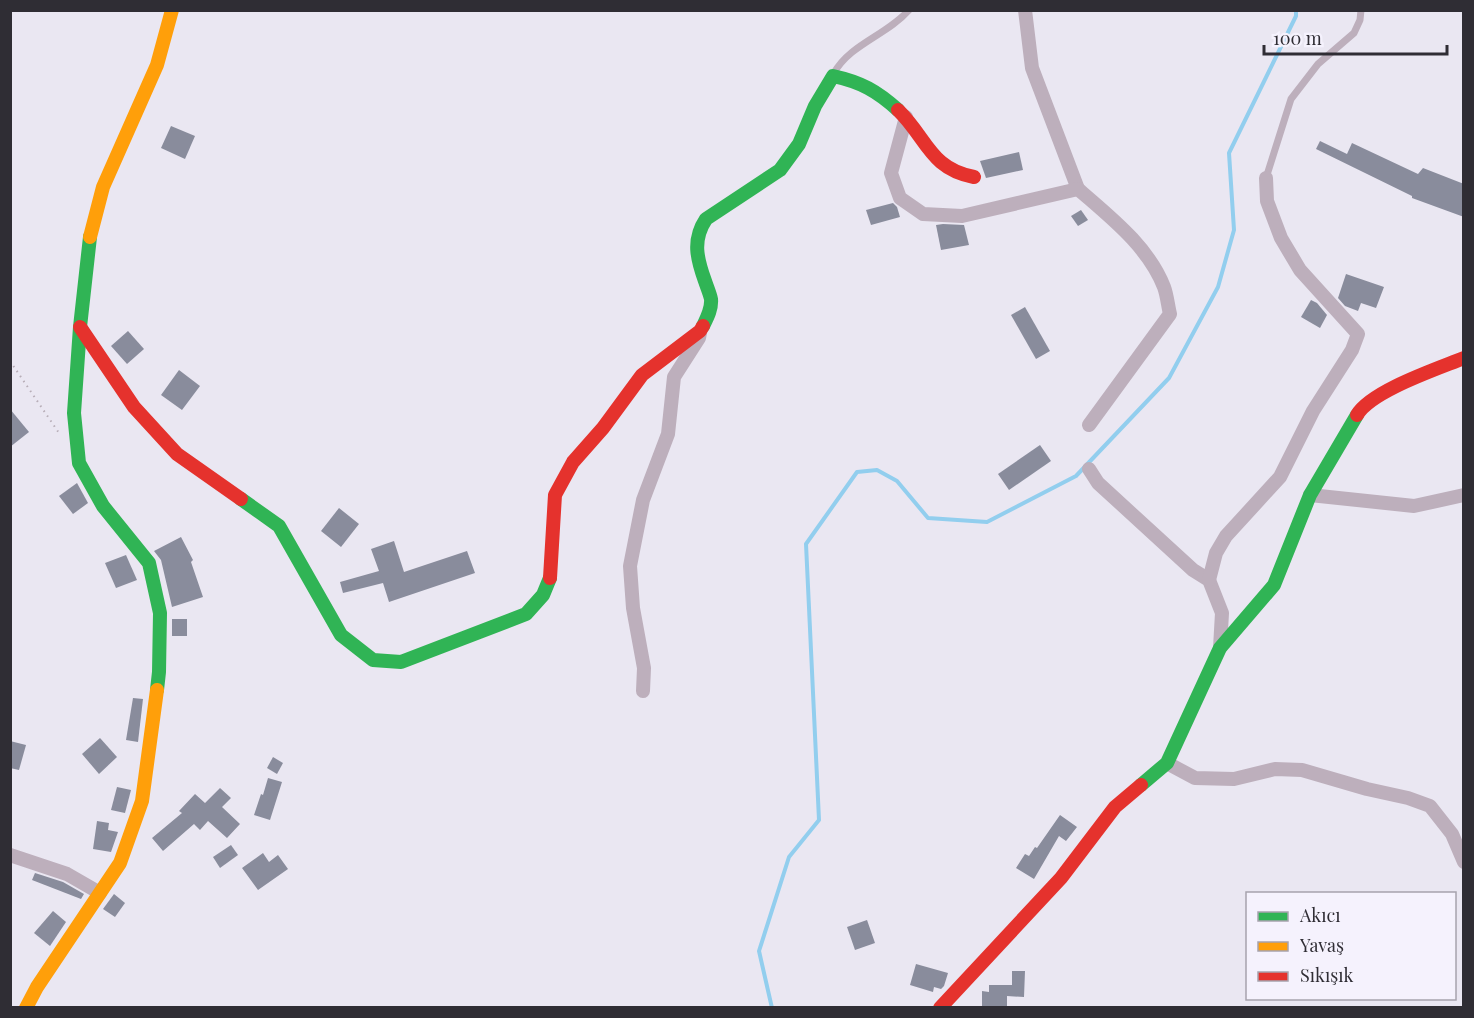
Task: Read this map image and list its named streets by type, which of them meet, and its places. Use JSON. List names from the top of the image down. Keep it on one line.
{"legend":["Akıcı","Yavaş","Sıkışık"],"scale_bar":"100 m"}
